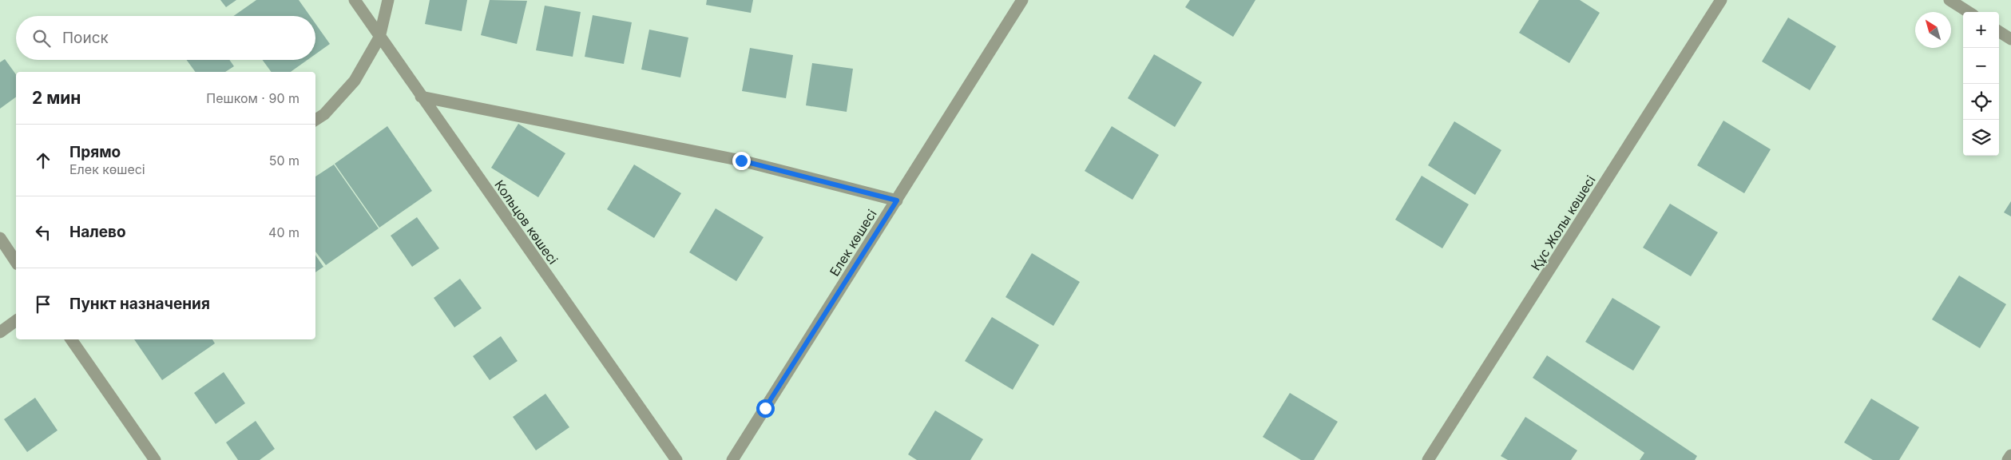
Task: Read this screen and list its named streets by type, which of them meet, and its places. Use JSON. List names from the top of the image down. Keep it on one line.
{"streets":{"street":["Кольцов көшесі","Құс Жолы көшесі","Елек көшесі"]},"north":"top left","page":{"map_buttons":["+","−"],"search":"Поиск","heading":["2 мин","Пешком · 90 m"],"list":[["Прямо","Елек көшесі","50 m"],["Налево","40 m"],"Пункт назначения"]}}
